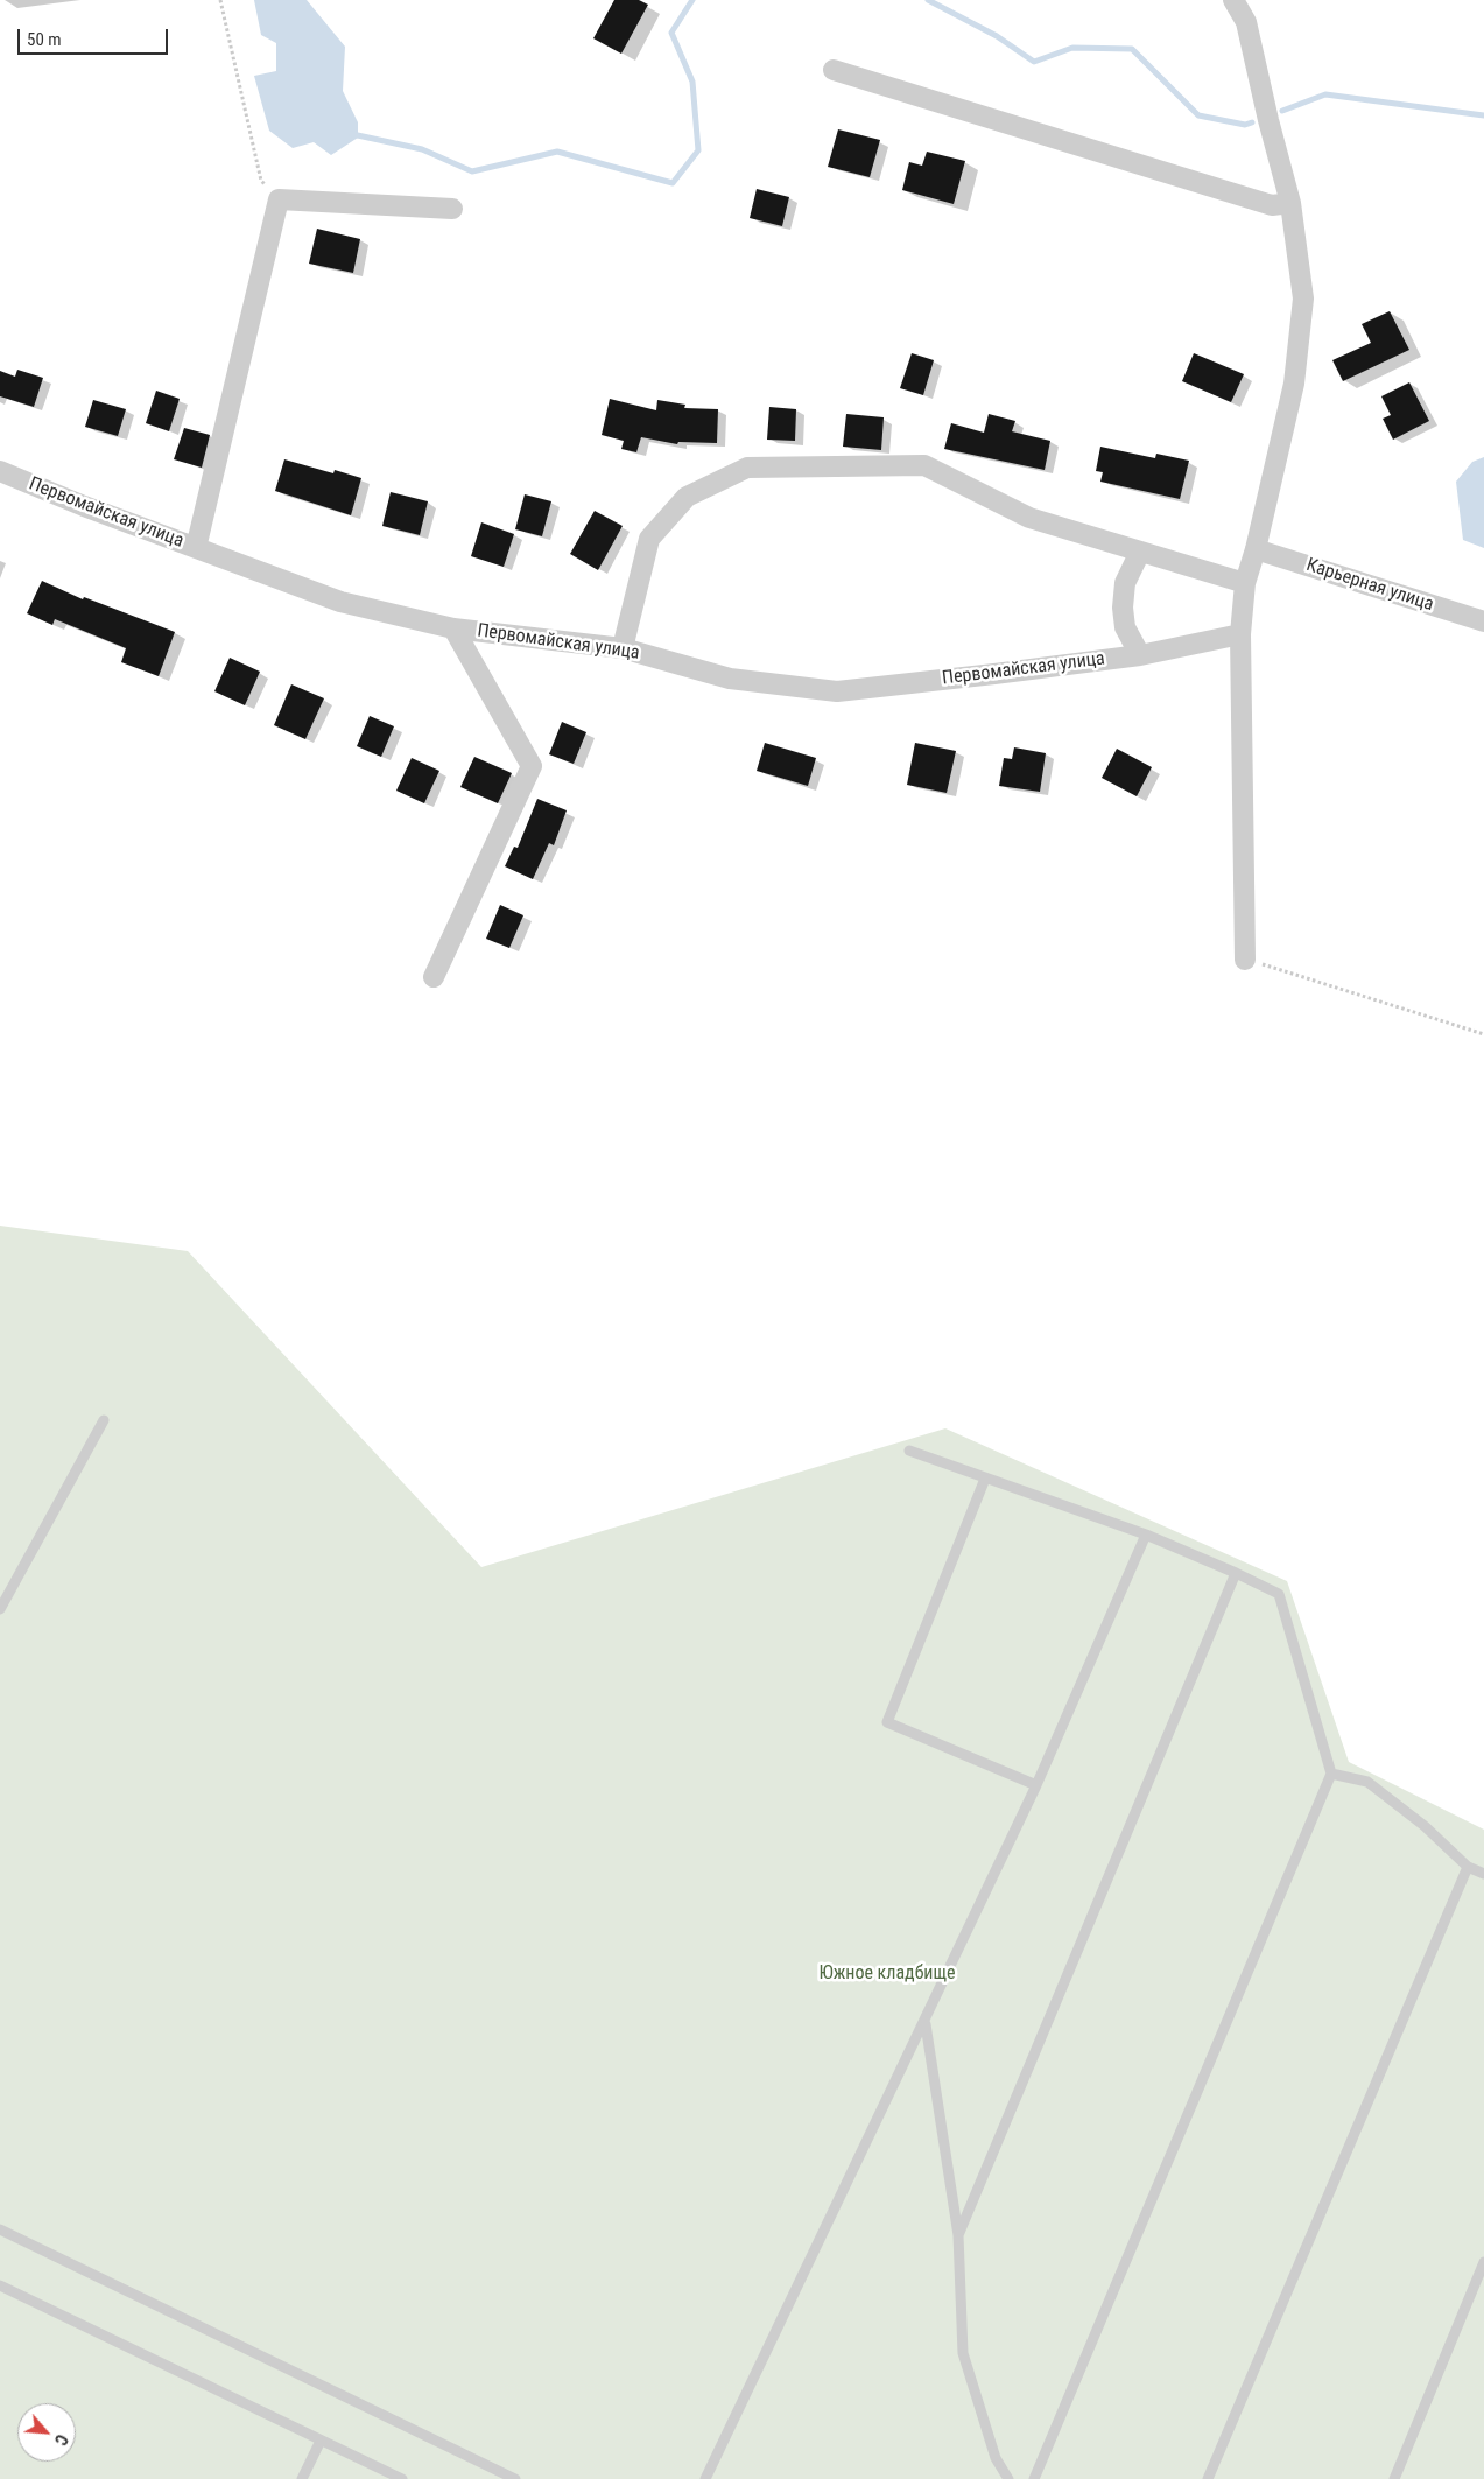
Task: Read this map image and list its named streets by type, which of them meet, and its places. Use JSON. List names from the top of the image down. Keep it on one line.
{"streets":{"street":["Первомайская улица","Карьерная улица"]},"parks":["Южное кладбище"],"scale_bar":"50 m","north":"bottom right"}
